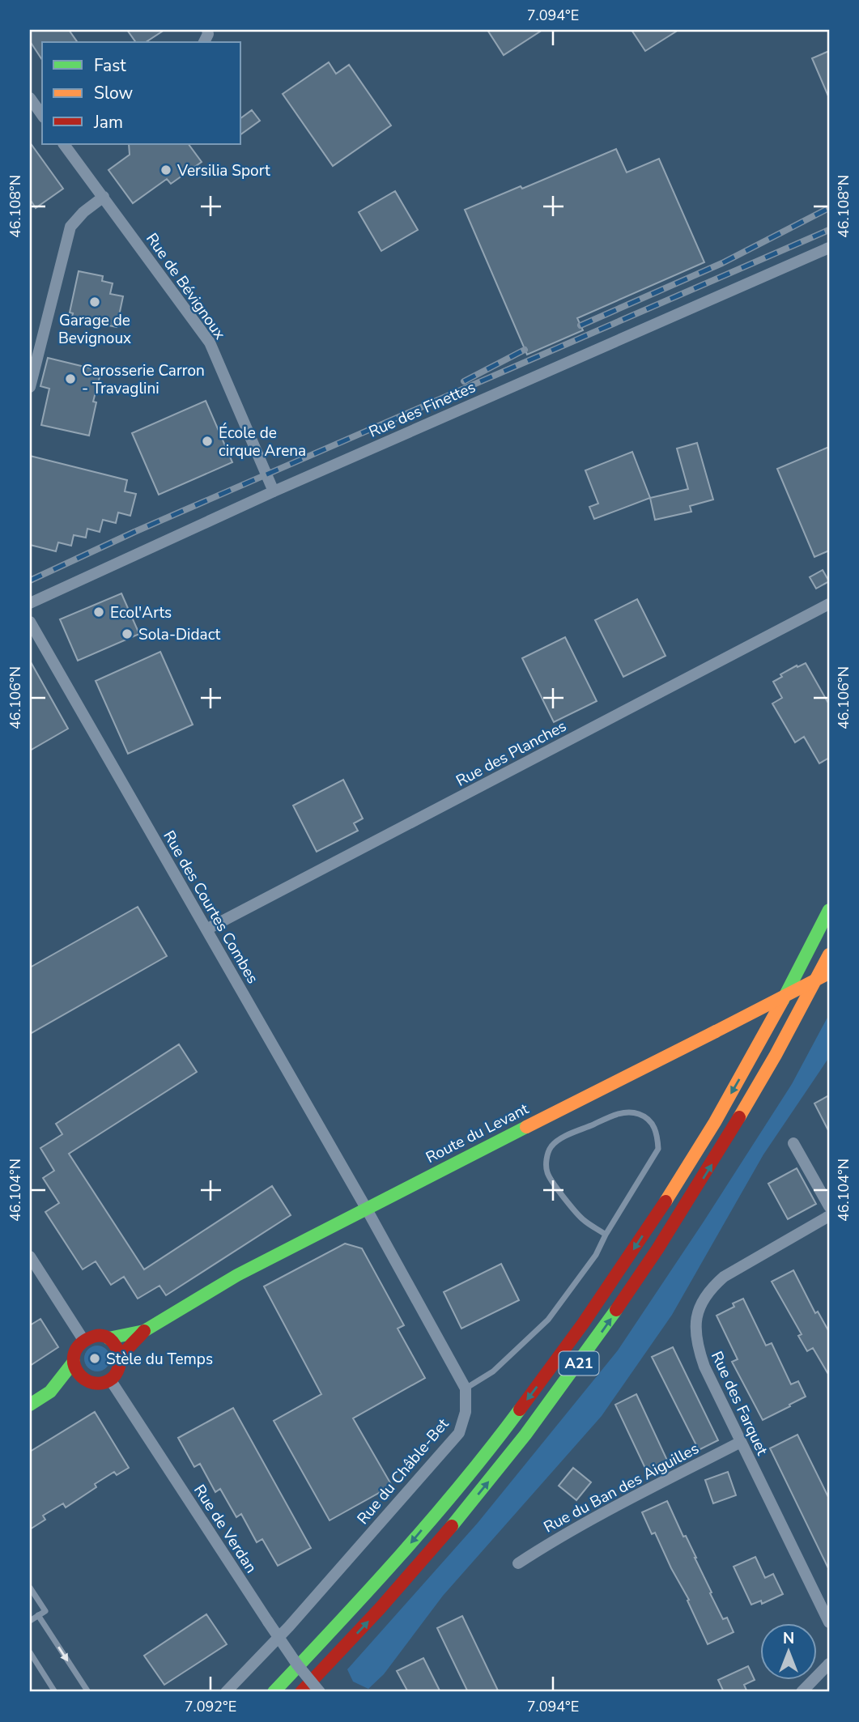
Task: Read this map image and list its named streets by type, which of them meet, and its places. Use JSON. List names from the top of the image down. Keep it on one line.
{"streets":{"main road":["Route du Levant","A21"],"street":["Rue de Bévignoux","Rue des Finettes","Rue des Planches","Rue des Courtes Combes","Rue des Farquet","Rue du Châble-Bet","Rue du Ban des Aiguilles","Rue de Verdan"]},"crossings":[["Rue de Bévignoux","Rue des Finettes"],["Rue des Planches","Rue des Courtes Combes"],["Rue des Courtes Combes","Route du Levant"],["Route du Levant","Rue de Verdan"],["Rue des Farquet","Rue du Ban des Aiguilles"]],"places":["Versilia Sport","Garage de Bevignoux","Carosserie Carron - Travaglini","École de cirque Arena","Ecol'Arts","Sola-Didact","Stèle du Temps"],"legend":["Fast","Slow","Jam"],"north":"top","coordinates":["7.094°E","46.108°N","46.106°N","46.104°N","7.092°E"]}
